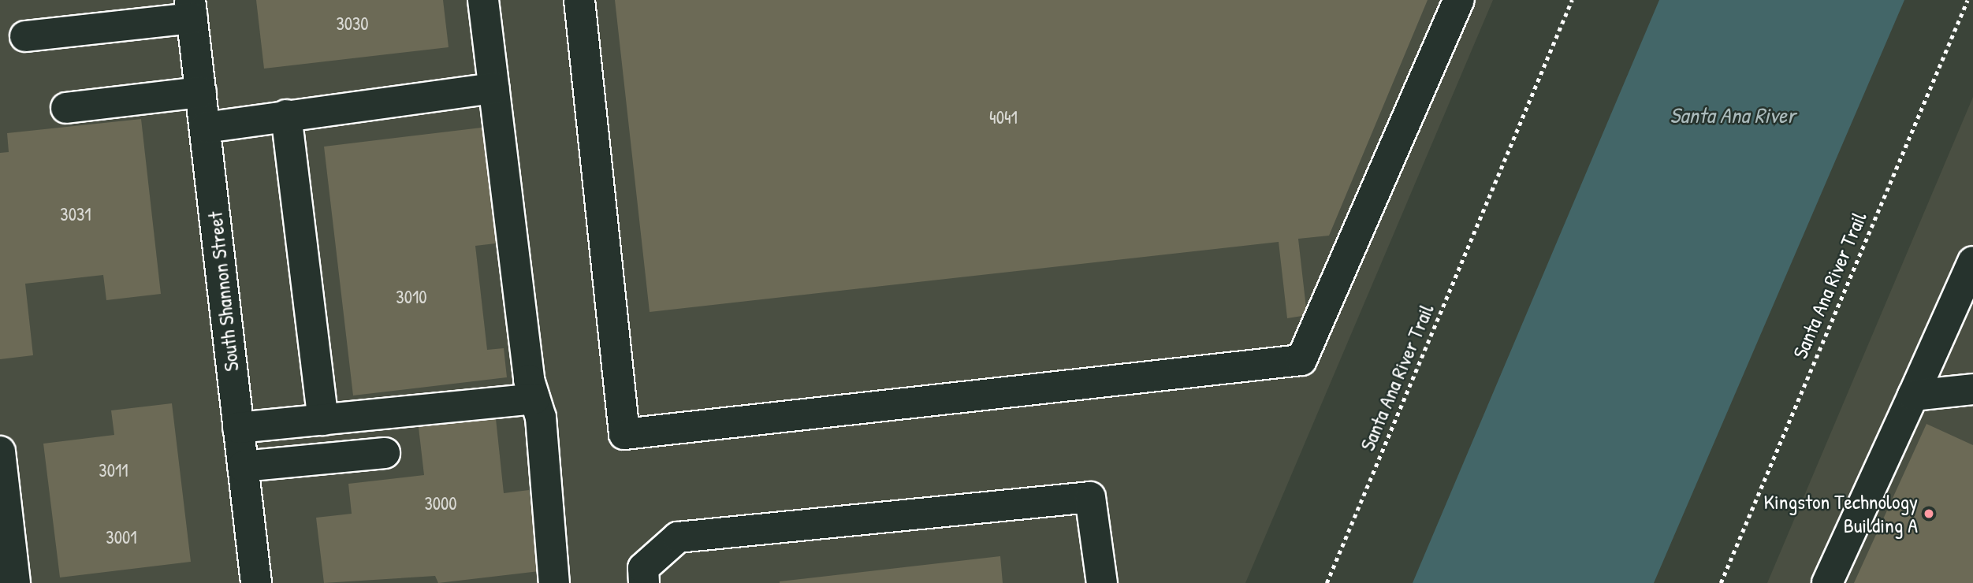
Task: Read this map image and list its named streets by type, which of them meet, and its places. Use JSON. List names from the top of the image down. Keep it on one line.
{"streets":{"street":["South Shannon Street"],"path":["Santa Ana River Trail"]},"water":["Santa Ana River"],"places":["Kingston Technology Building A"],"house_numbers":["3030","4041","3031","3010","3011","3000","3001"]}
